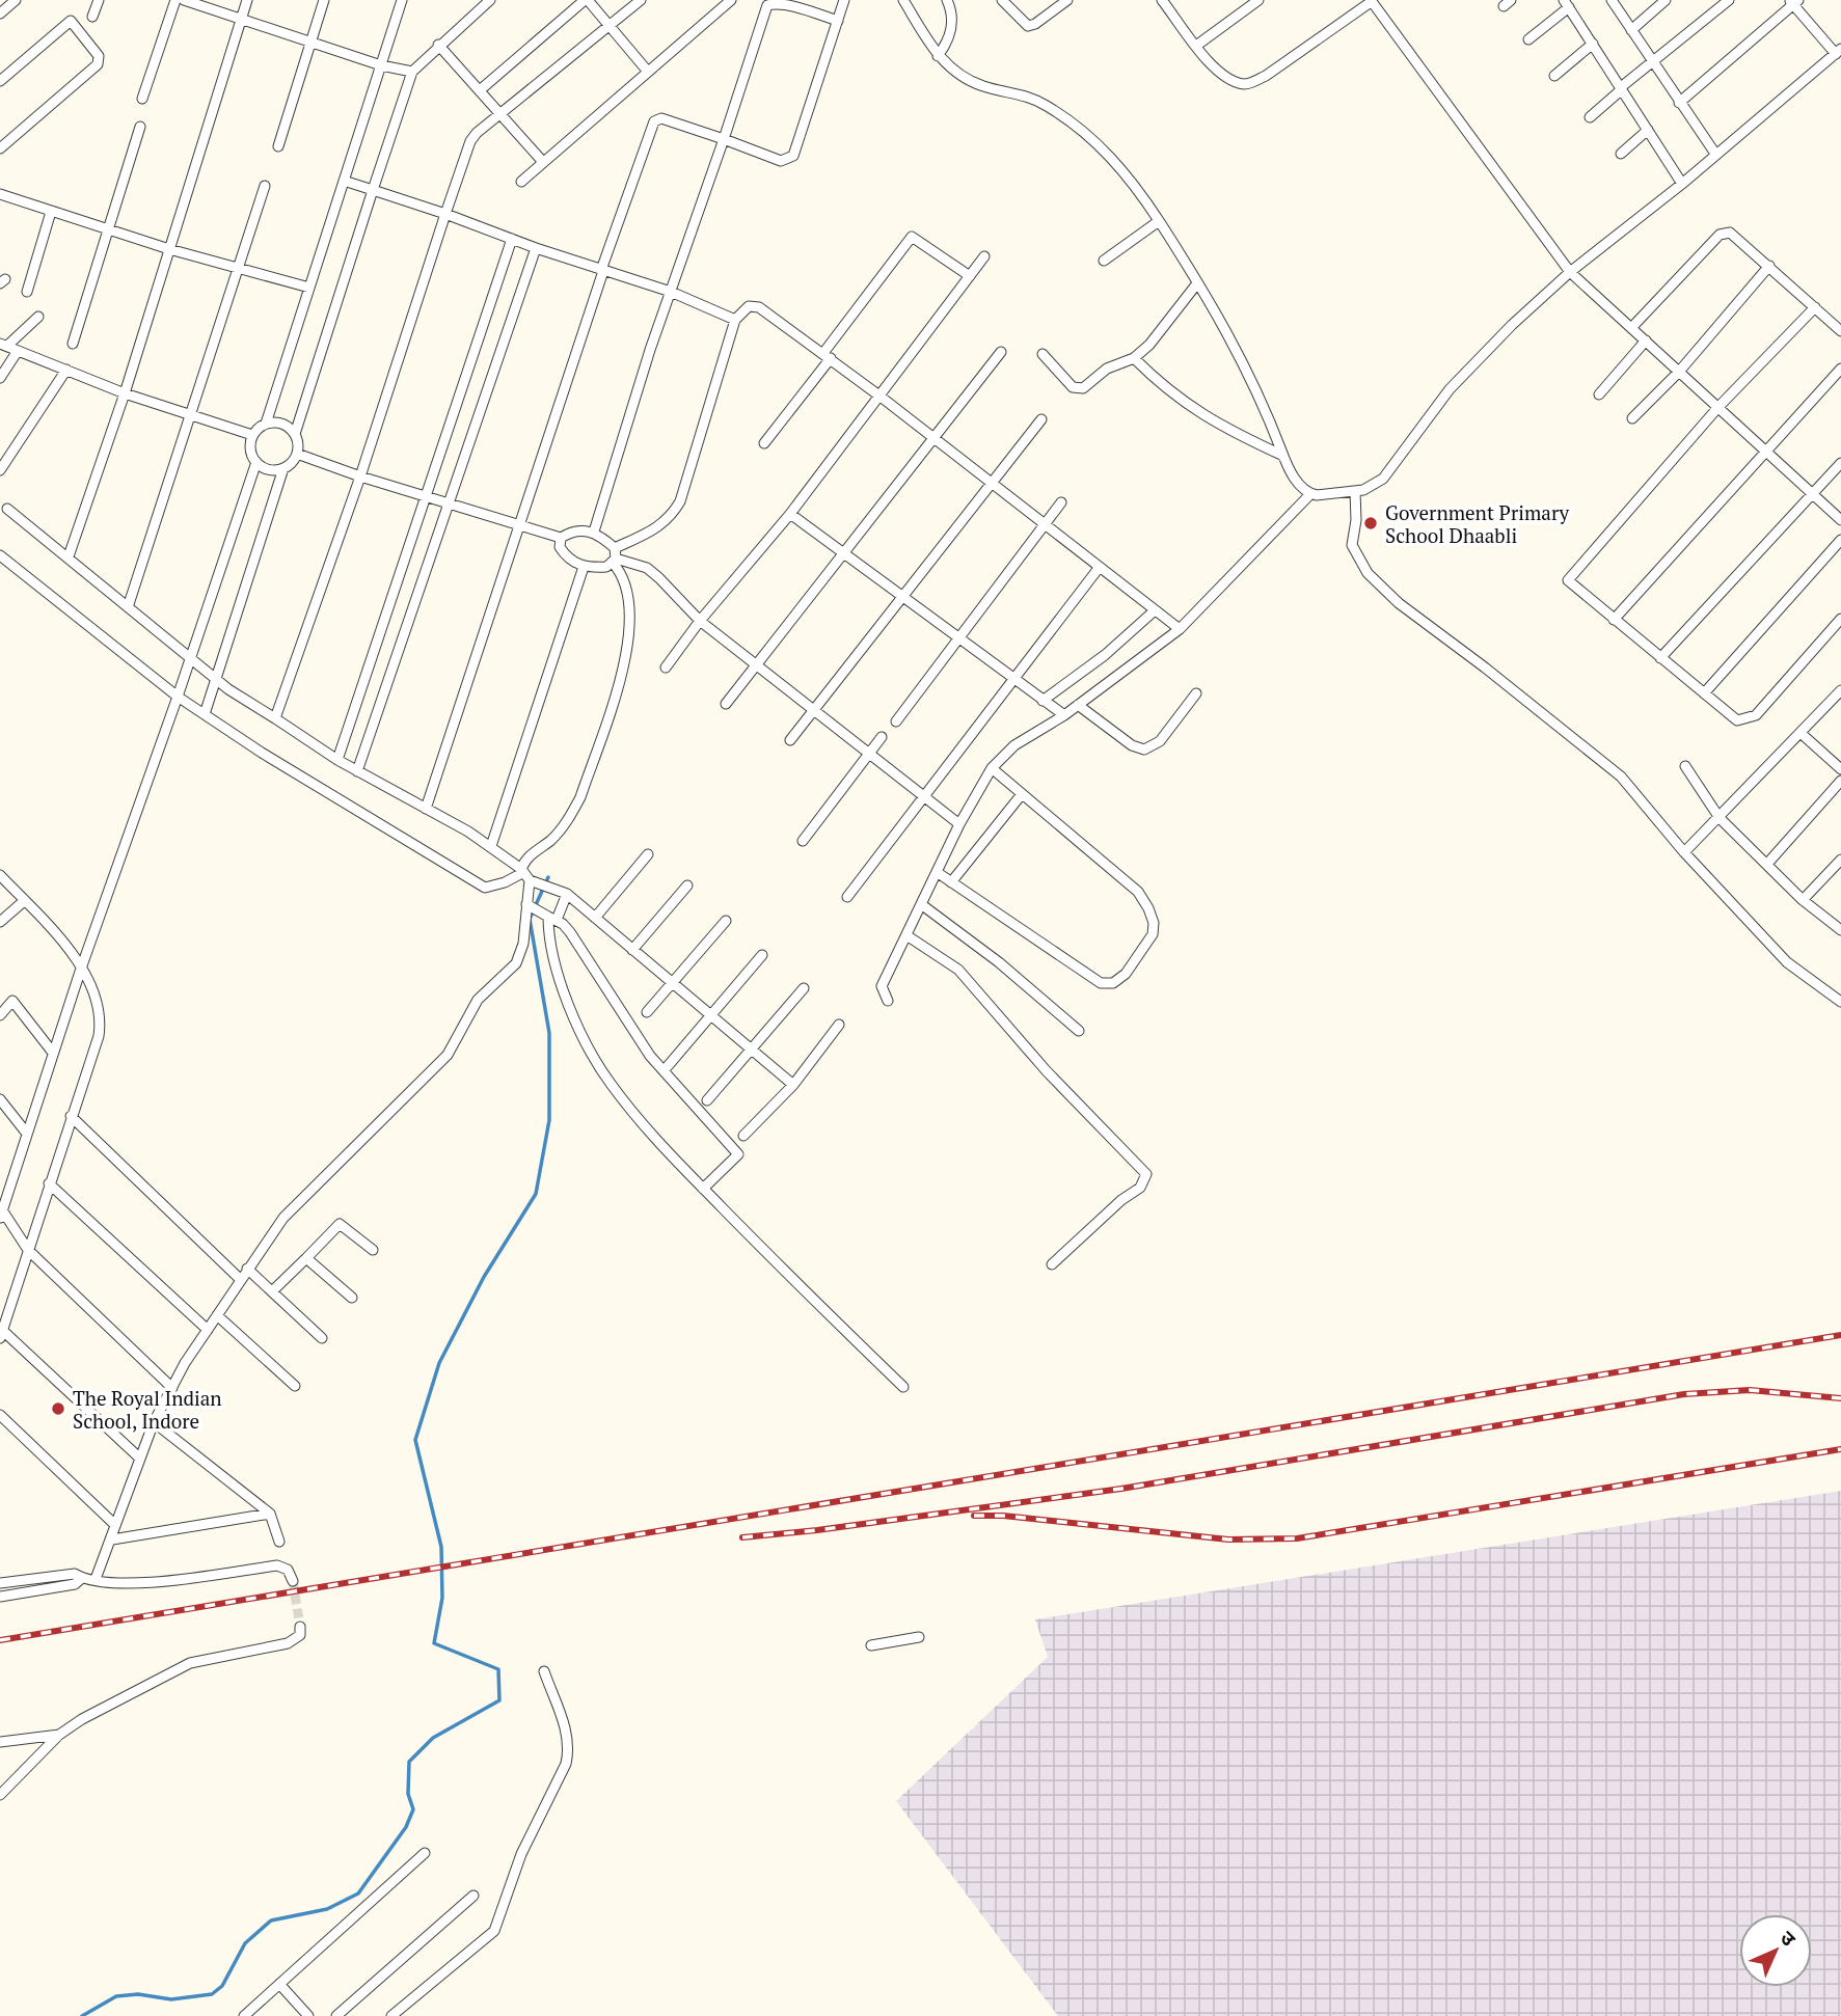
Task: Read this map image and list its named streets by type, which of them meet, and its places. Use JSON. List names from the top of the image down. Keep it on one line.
{"places":["Government Primary School Dhaabli","The Royal Indian School, Indore"],"north":"top right"}
